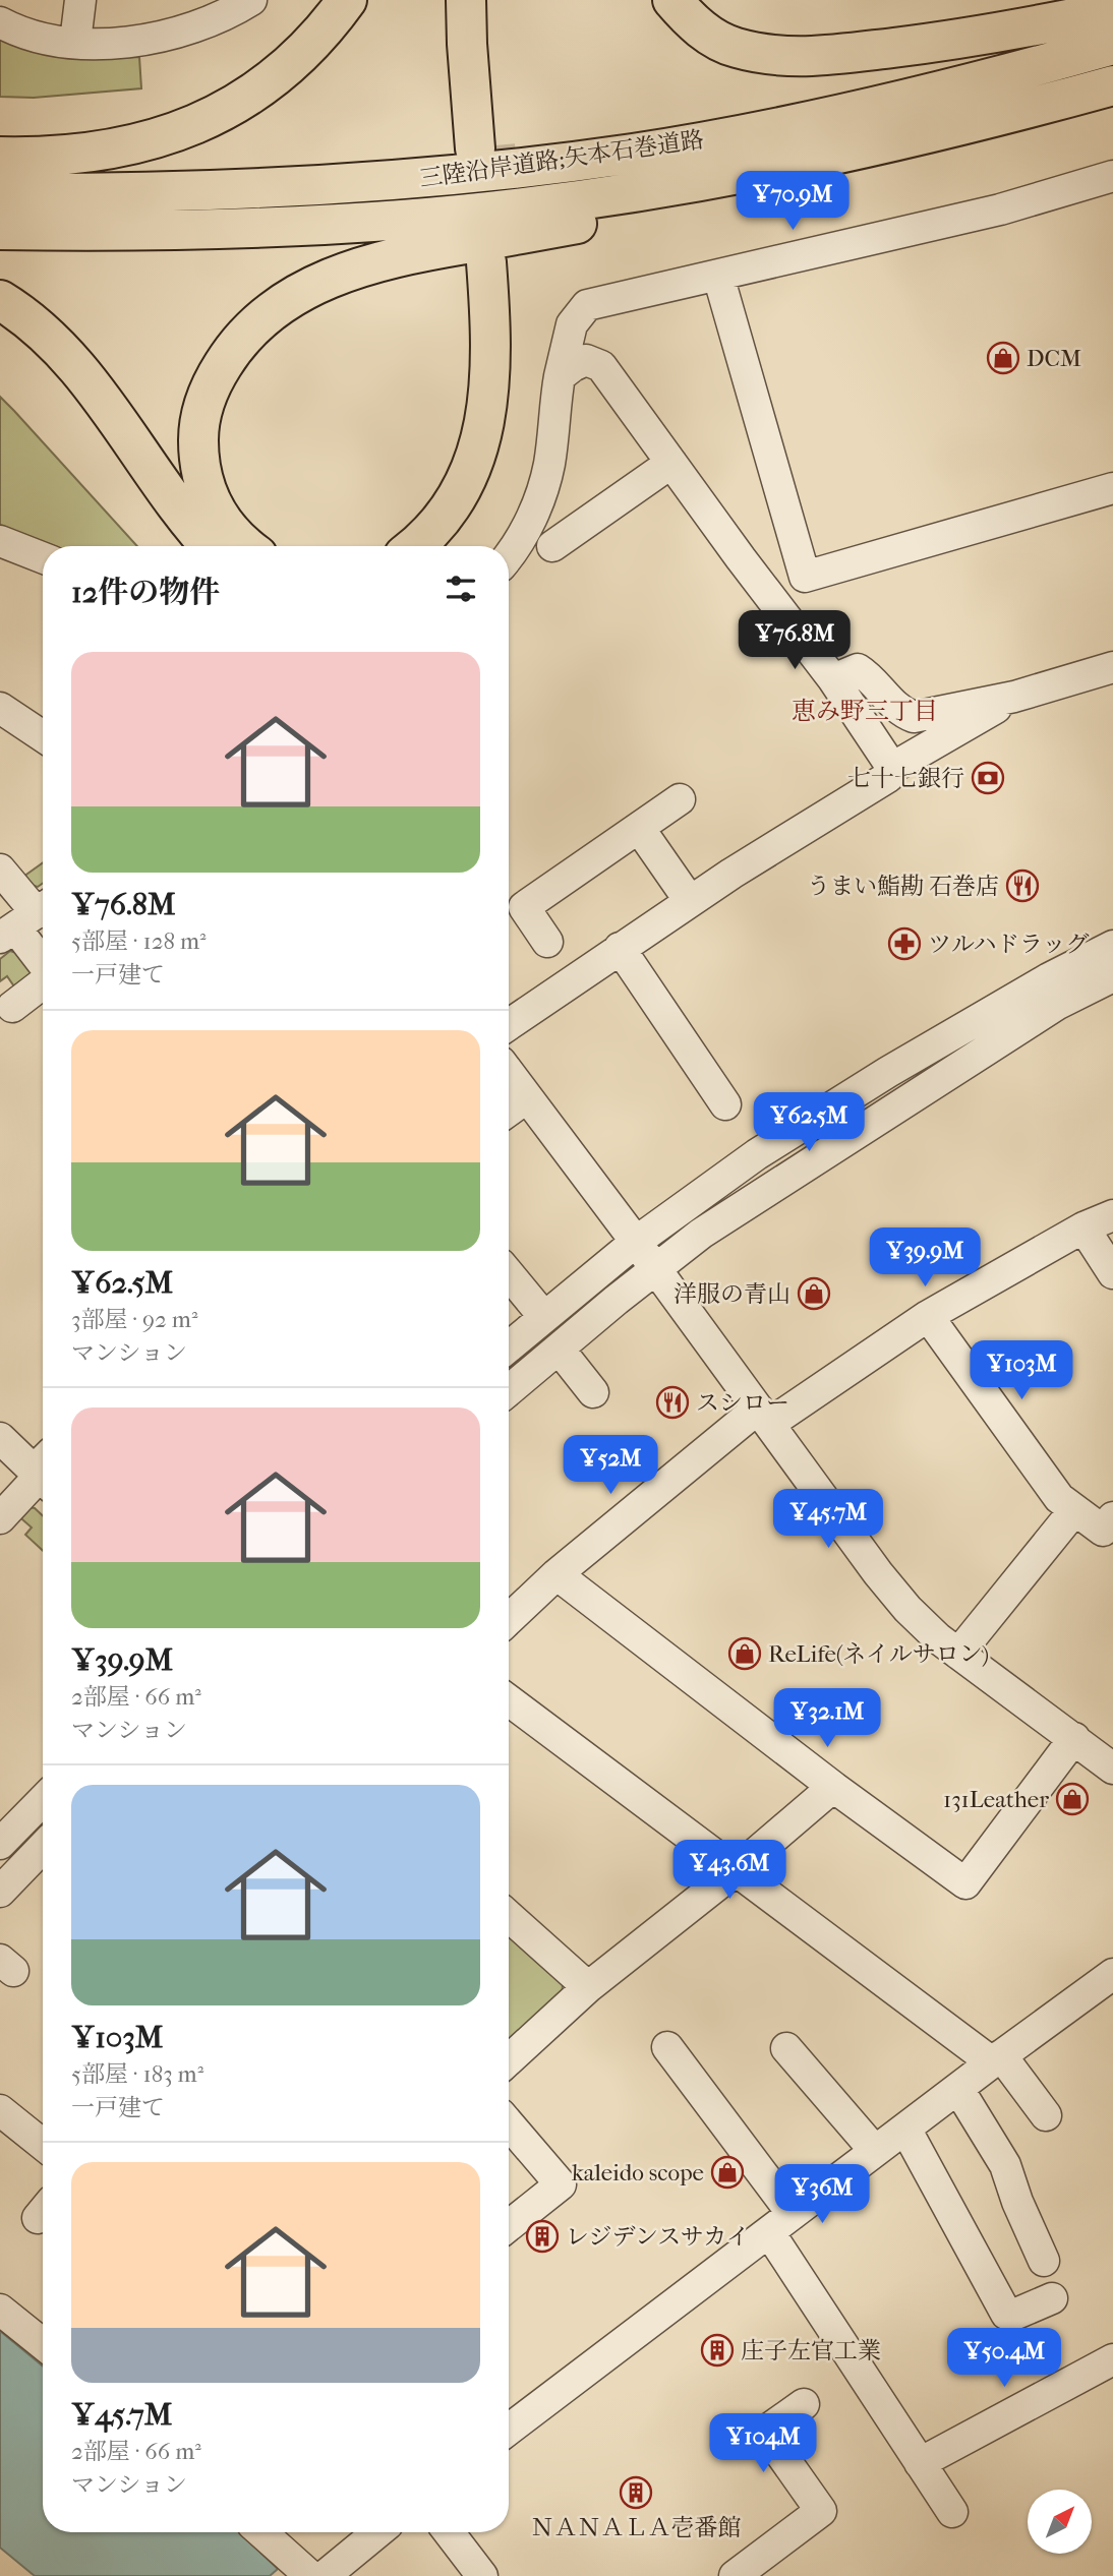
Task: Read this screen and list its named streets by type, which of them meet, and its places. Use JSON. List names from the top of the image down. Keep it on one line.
{"streets":{"highway":["三陸沿岸道路;矢本石巻道路"]},"districts":["恵み野三丁目"],"places":{"shop":["DCM","洋服の青山","ReLife(ネイルサロン)","131Leather","kaleido scope"],"bank":["七十七銀行"],"restaurant":["うまい鮨勘 石巻店","スシロー"],"pharmacy":["ツルハドラッグ"],"building":["レジデンスサカイ","庄子左官工業","ＮＡＮＡＬＡ壱番館"]},"north":"top right","page":{"price":["¥70.9M","¥76.8M","¥62.5M","¥39.9M","¥103M","¥52M","¥45.7M","¥32.1M","¥43.6M","¥36M","¥50.4M","¥104M"],"heading":"12件の物件","list":[{"name":"¥76.8M","note":"5部屋 · 128 m² · 一戸建て"},{"name":"¥62.5M","note":"3部屋 · 92 m² · マンション"},{"name":"¥39.9M","note":"2部屋 · 66 m² · マンション"},{"name":"¥103M","note":"5部屋 · 183 m² · 一戸建て"},{"name":"¥45.7M","note":"2部屋 · 66 m² · マンション"}]}}
